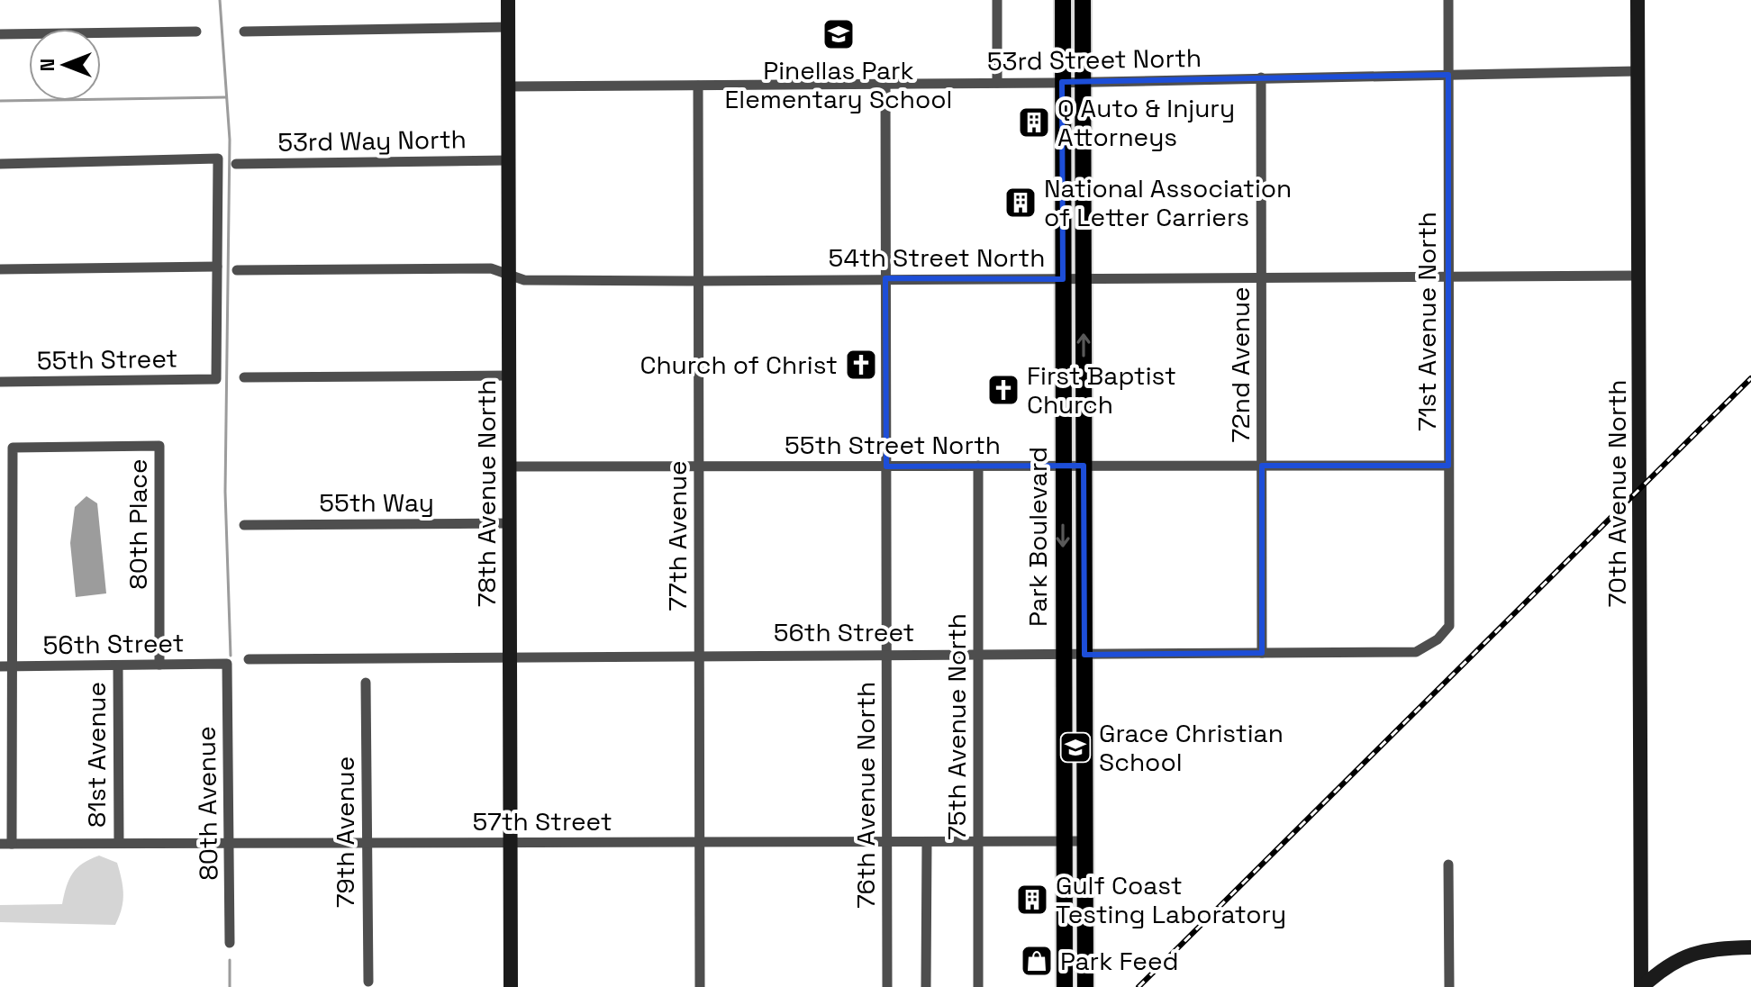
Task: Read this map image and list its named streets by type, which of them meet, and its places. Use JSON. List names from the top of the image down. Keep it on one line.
{"streets":{"main road":["Park Boulevard"],"street":["53rd Street North","53rd Way North","54th Street North","71st Avenue North","55th Street","72nd Avenue","55th Street North","78th Avenue North","70th Avenue North","55th Way","80th Place","77th Avenue","56th Street","75th Avenue North","81st Avenue","76th Avenue North","80th Avenue","57th Street","79th Avenue"]},"crossings":[["53rd Street North","71st Avenue North"],["53rd Street North","72nd Avenue"],["53rd Street North","78th Avenue North"],["53rd Street North","70th Avenue North"],["53rd Street North","77th Avenue"],["53rd Street North","Park Boulevard"],["53rd Street North","76th Avenue North"],["53rd Way North","78th Avenue North"],["54th Street North","71st Avenue North"],["54th Street North","72nd Avenue"],["54th Street North","78th Avenue North"],["54th Street North","70th Avenue North"],["54th Street North","77th Avenue"],["54th Street North","Park Boulevard"],["54th Street North","76th Avenue North"],["71st Avenue North","55th Street North"],["71st Avenue North","56th Street"],["72nd Avenue","55th Street North"],["72nd Avenue","56th Street"],["55th Street North","78th Avenue North"],["55th Street North","77th Avenue"],["55th Street North","Park Boulevard"],["55th Street North","75th Avenue North"],["55th Street North","76th Avenue North"],["78th Avenue North","55th Way"],["78th Avenue North","56th Street"],["78th Avenue North","57th Street"],["80th Place","56th Street"],["77th Avenue","56th Street"],["77th Avenue","57th Street"],["Park Boulevard","56th Street"],["Park Boulevard","57th Street"],["56th Street","75th Avenue North"],["56th Street","81st Avenue"],["56th Street","76th Avenue North"],["56th Street","80th Avenue"],["75th Avenue North","57th Street"],["81st Avenue","57th Street"],["76th Avenue North","57th Street"],["80th Avenue","57th Street"],["57th Street","79th Avenue"]],"places":{"school or university":["Pinellas Park Elementary School","Grace Christian School"],"building":["Q Auto & Injury Attorneys","National Association of Letter Carriers","Gulf Coast Testing Laboratory"],"church":["Church of Christ","First Baptist Church"],"shop":["Park Feed"]},"north":"left"}
